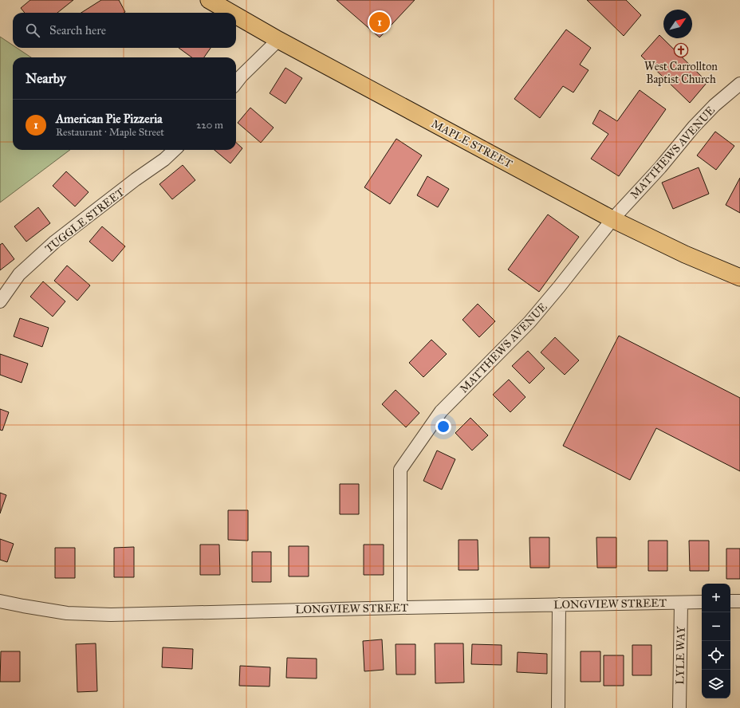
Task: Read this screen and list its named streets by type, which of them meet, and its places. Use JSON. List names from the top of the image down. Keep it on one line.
{"streets":{"main road":["MAPLE STREET"],"street":["MATTHEWS AVENUE","TUGGLE STREET","LONGVIEW STREET","LYLE WAY"]},"crossings":[["MAPLE STREET","MATTHEWS AVENUE"],["MATTHEWS AVENUE","LONGVIEW STREET"],["LONGVIEW STREET","LYLE WAY"]],"places":{"church":["West Carrollton Baptist Church"]},"north":"top right","page":{"pins":"1","search":"Search here","heading":"Nearby","list":[{"mark":"1","name":"American Pie Pizzeria","note":"Restaurant · Maple Street","value":"220 m"}],"map_buttons":["+","−"]}}
